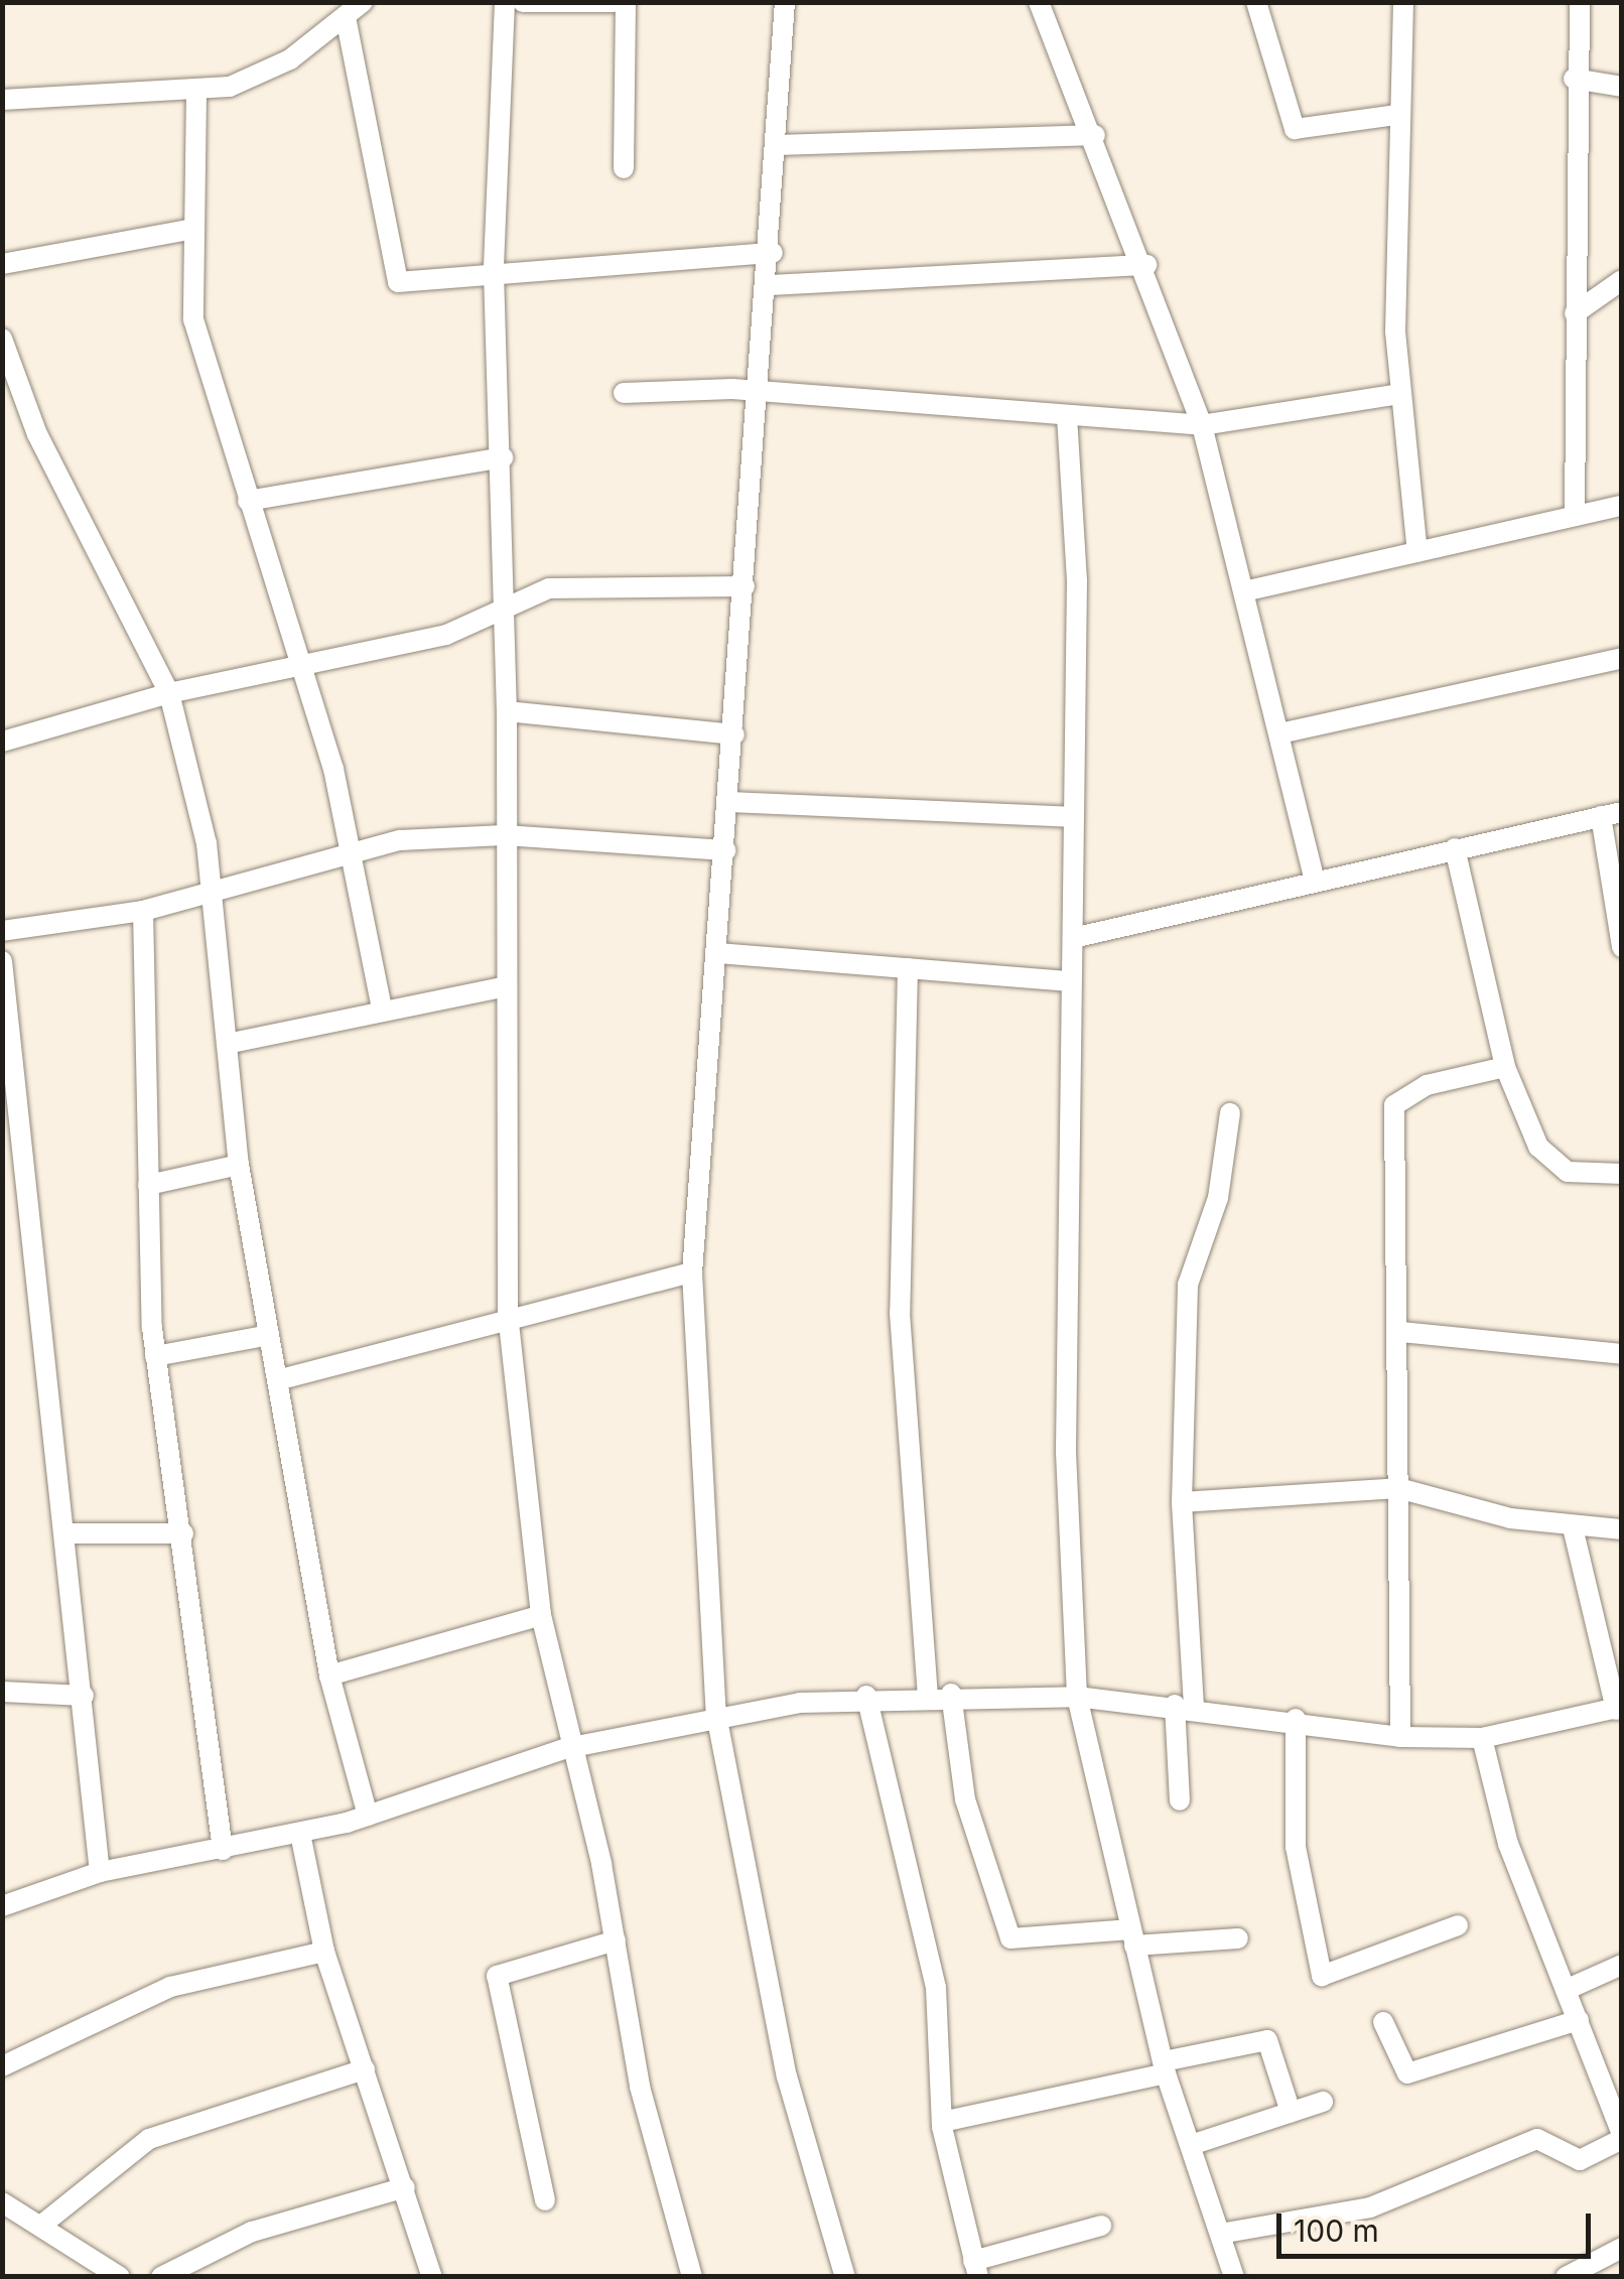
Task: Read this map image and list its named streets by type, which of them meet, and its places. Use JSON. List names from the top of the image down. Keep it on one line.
{"scale_bar":"100 m"}
